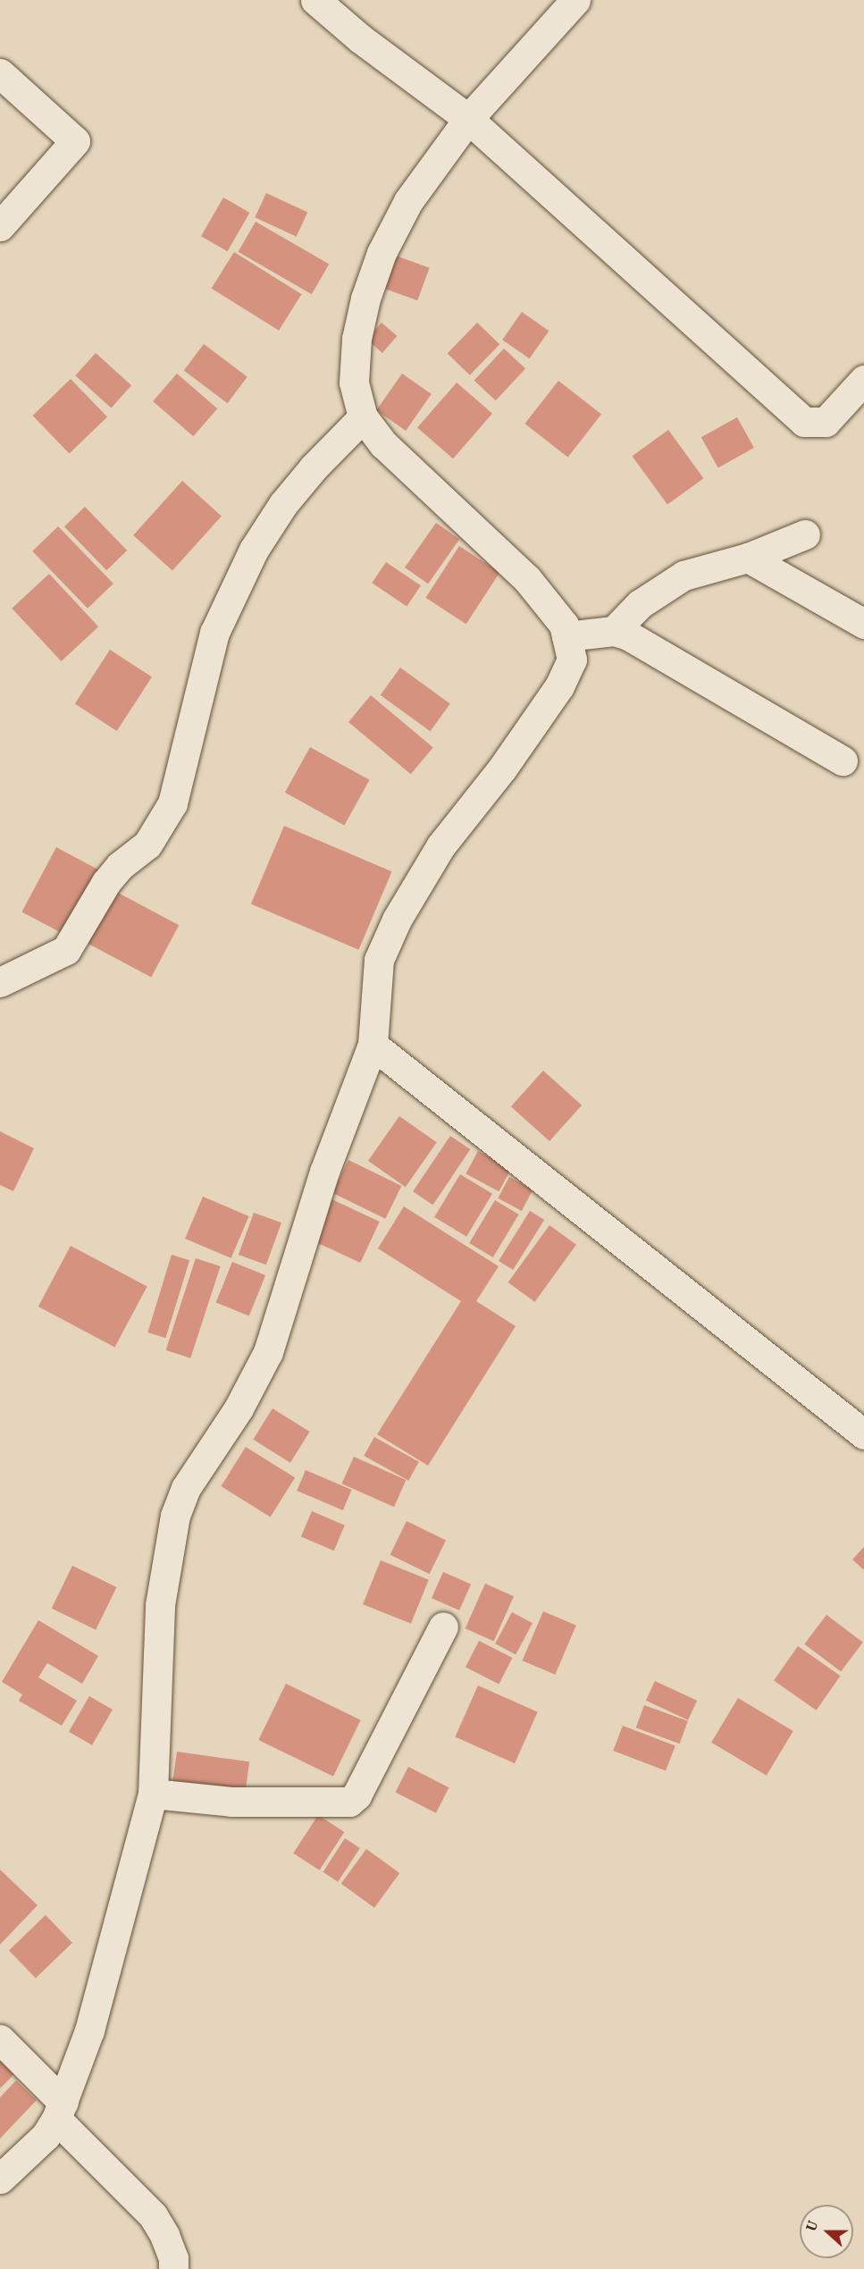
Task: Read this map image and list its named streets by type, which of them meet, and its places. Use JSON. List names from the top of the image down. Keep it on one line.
{"north":"left"}
